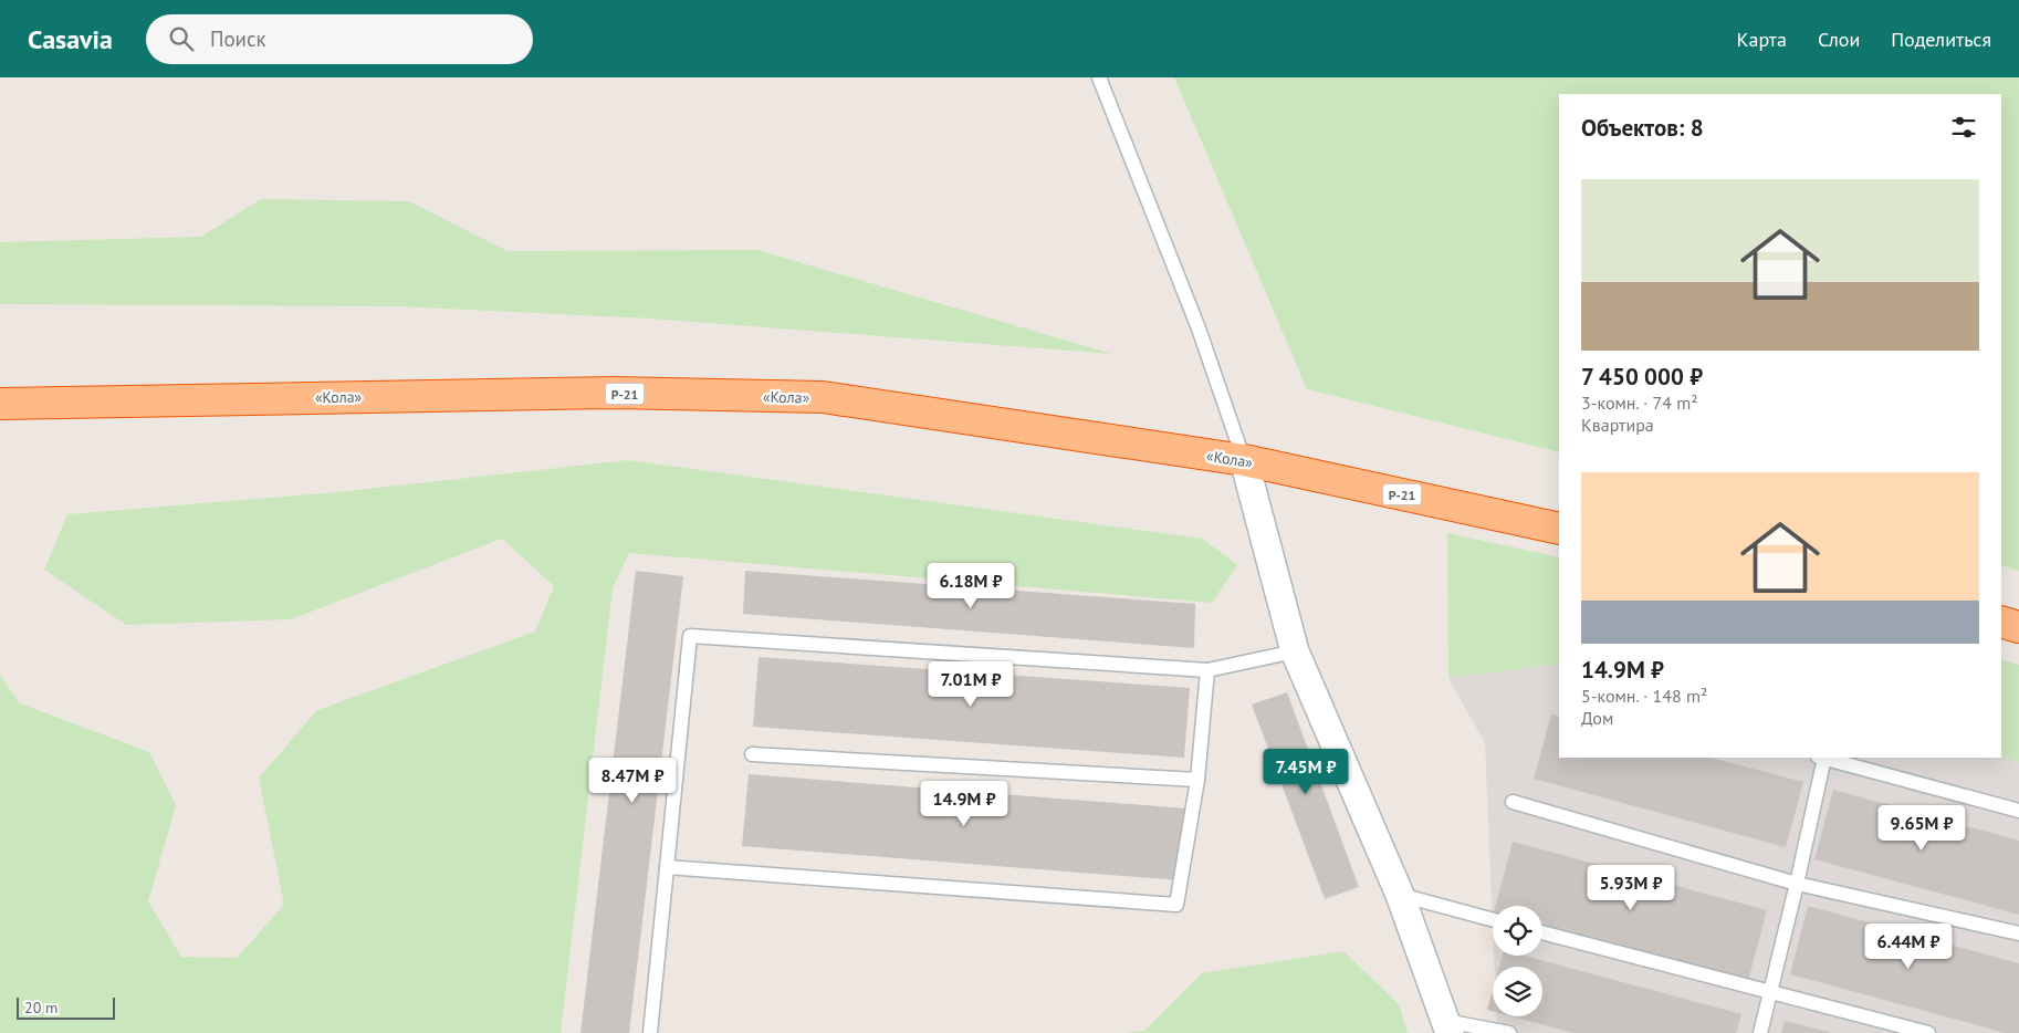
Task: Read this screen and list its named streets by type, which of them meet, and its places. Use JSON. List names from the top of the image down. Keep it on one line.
{"streets":{"highway":["Р-21","«Кола»"]},"scale_bar":"20 m","page":{"header":"Casavia","search":"Поиск","nav":["Карта","Слои","Поделиться"],"heading":"Объектов: 8","list":[{"name":"7 450 000 ₽","note":"3-комн. · 74 m² · Квартира"},{"name":"14.9M ₽","note":"5-комн. · 148 m² · Дом"}],"price":["6.18M ₽","7.01M ₽","7.45M ₽","8.47M ₽","14.9M ₽","9.65M ₽","5.93M ₽","6.44M ₽"],"scale":"20 m"}}
